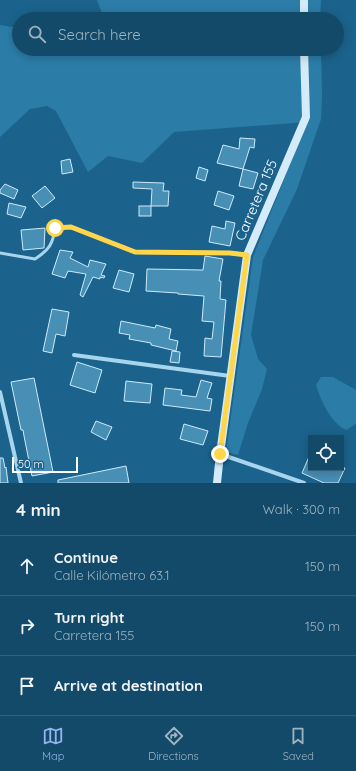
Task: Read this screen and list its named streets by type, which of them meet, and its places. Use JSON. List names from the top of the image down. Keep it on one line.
{"streets":{"street":["Carretera 155"]},"scale_bar":"50 m","page":{"search":"Search here","scale":"50 m","heading":["4 min","Walk · 300 m"],"list":[["Continue","Calle Kilómetro 63.1","150 m"],["Turn right","Carretera 155","150 m"],"Arrive at destination"],"nav":["Map","Directions","Saved"]}}
